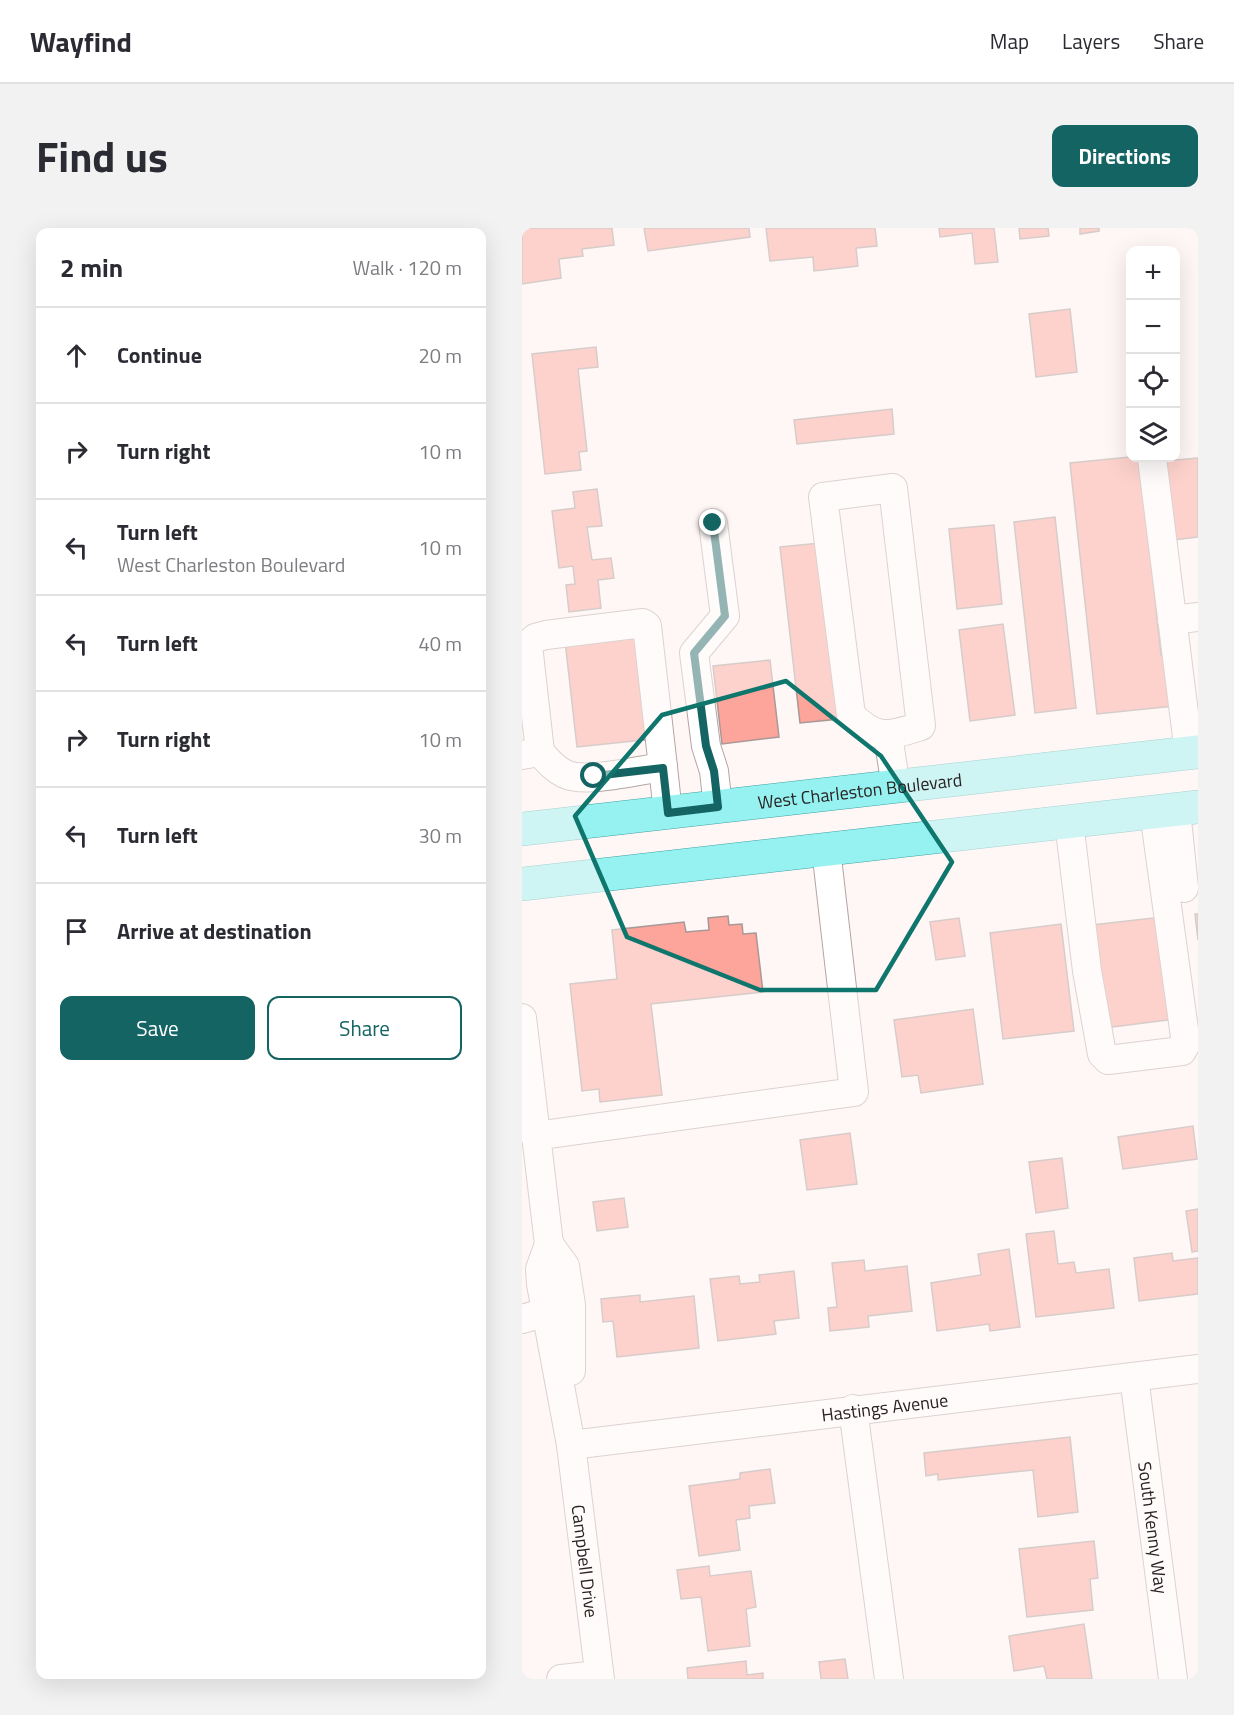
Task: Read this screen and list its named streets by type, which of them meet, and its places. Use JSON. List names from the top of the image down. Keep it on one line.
{"streets":{"main road":["West Charleston Boulevard"],"street":["Hastings Avenue","South Kenny Way","Campbell Drive"]},"crossings":[["Hastings Avenue","South Kenny Way"],["Hastings Avenue","Campbell Drive"]],"page":{"header":"Wayfind","nav":["Map","Layers","Share"],"title":"Find us","buttons":["Directions",["Save","Share"]],"heading":["2 min","Walk · 120 m"],"map_buttons":["+","−"],"list":[["Continue","20 m"],["Turn right","10 m"],["Turn left","West Charleston Boulevard","10 m"],["Turn left","40 m"],["Turn right","10 m"],["Turn left","30 m"],"Arrive at destination"]}}
